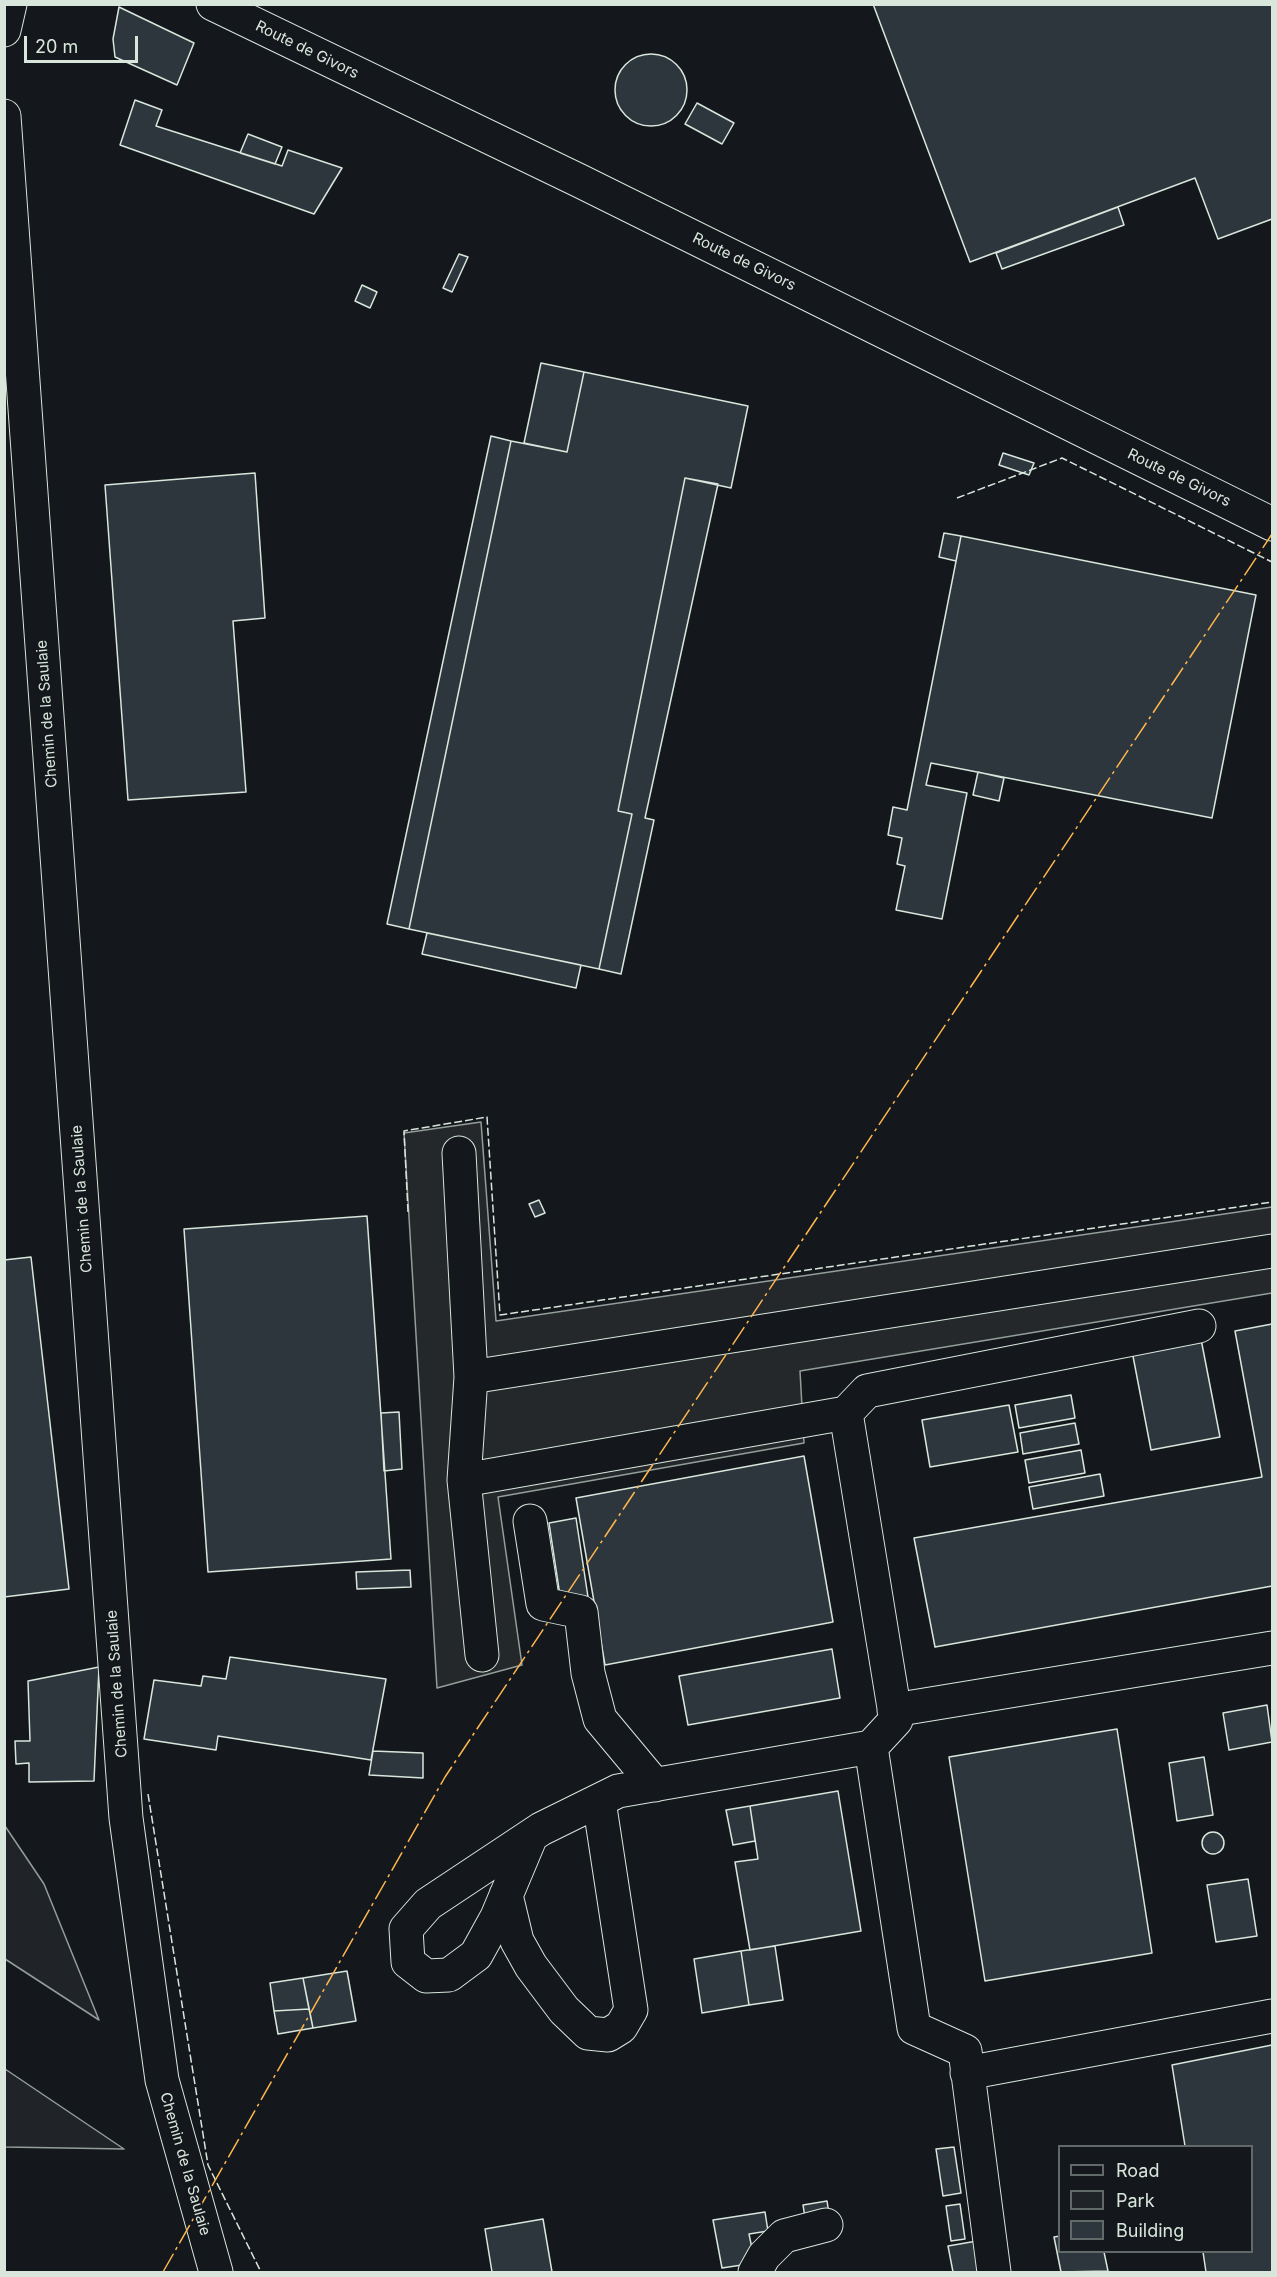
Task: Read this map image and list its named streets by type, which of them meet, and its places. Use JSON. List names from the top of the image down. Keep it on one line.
{"streets":{"street":["Route de Givors","Chemin de la Saulaie"]},"legend":["Road","Park","Building"],"scale_bar":"20 m"}
